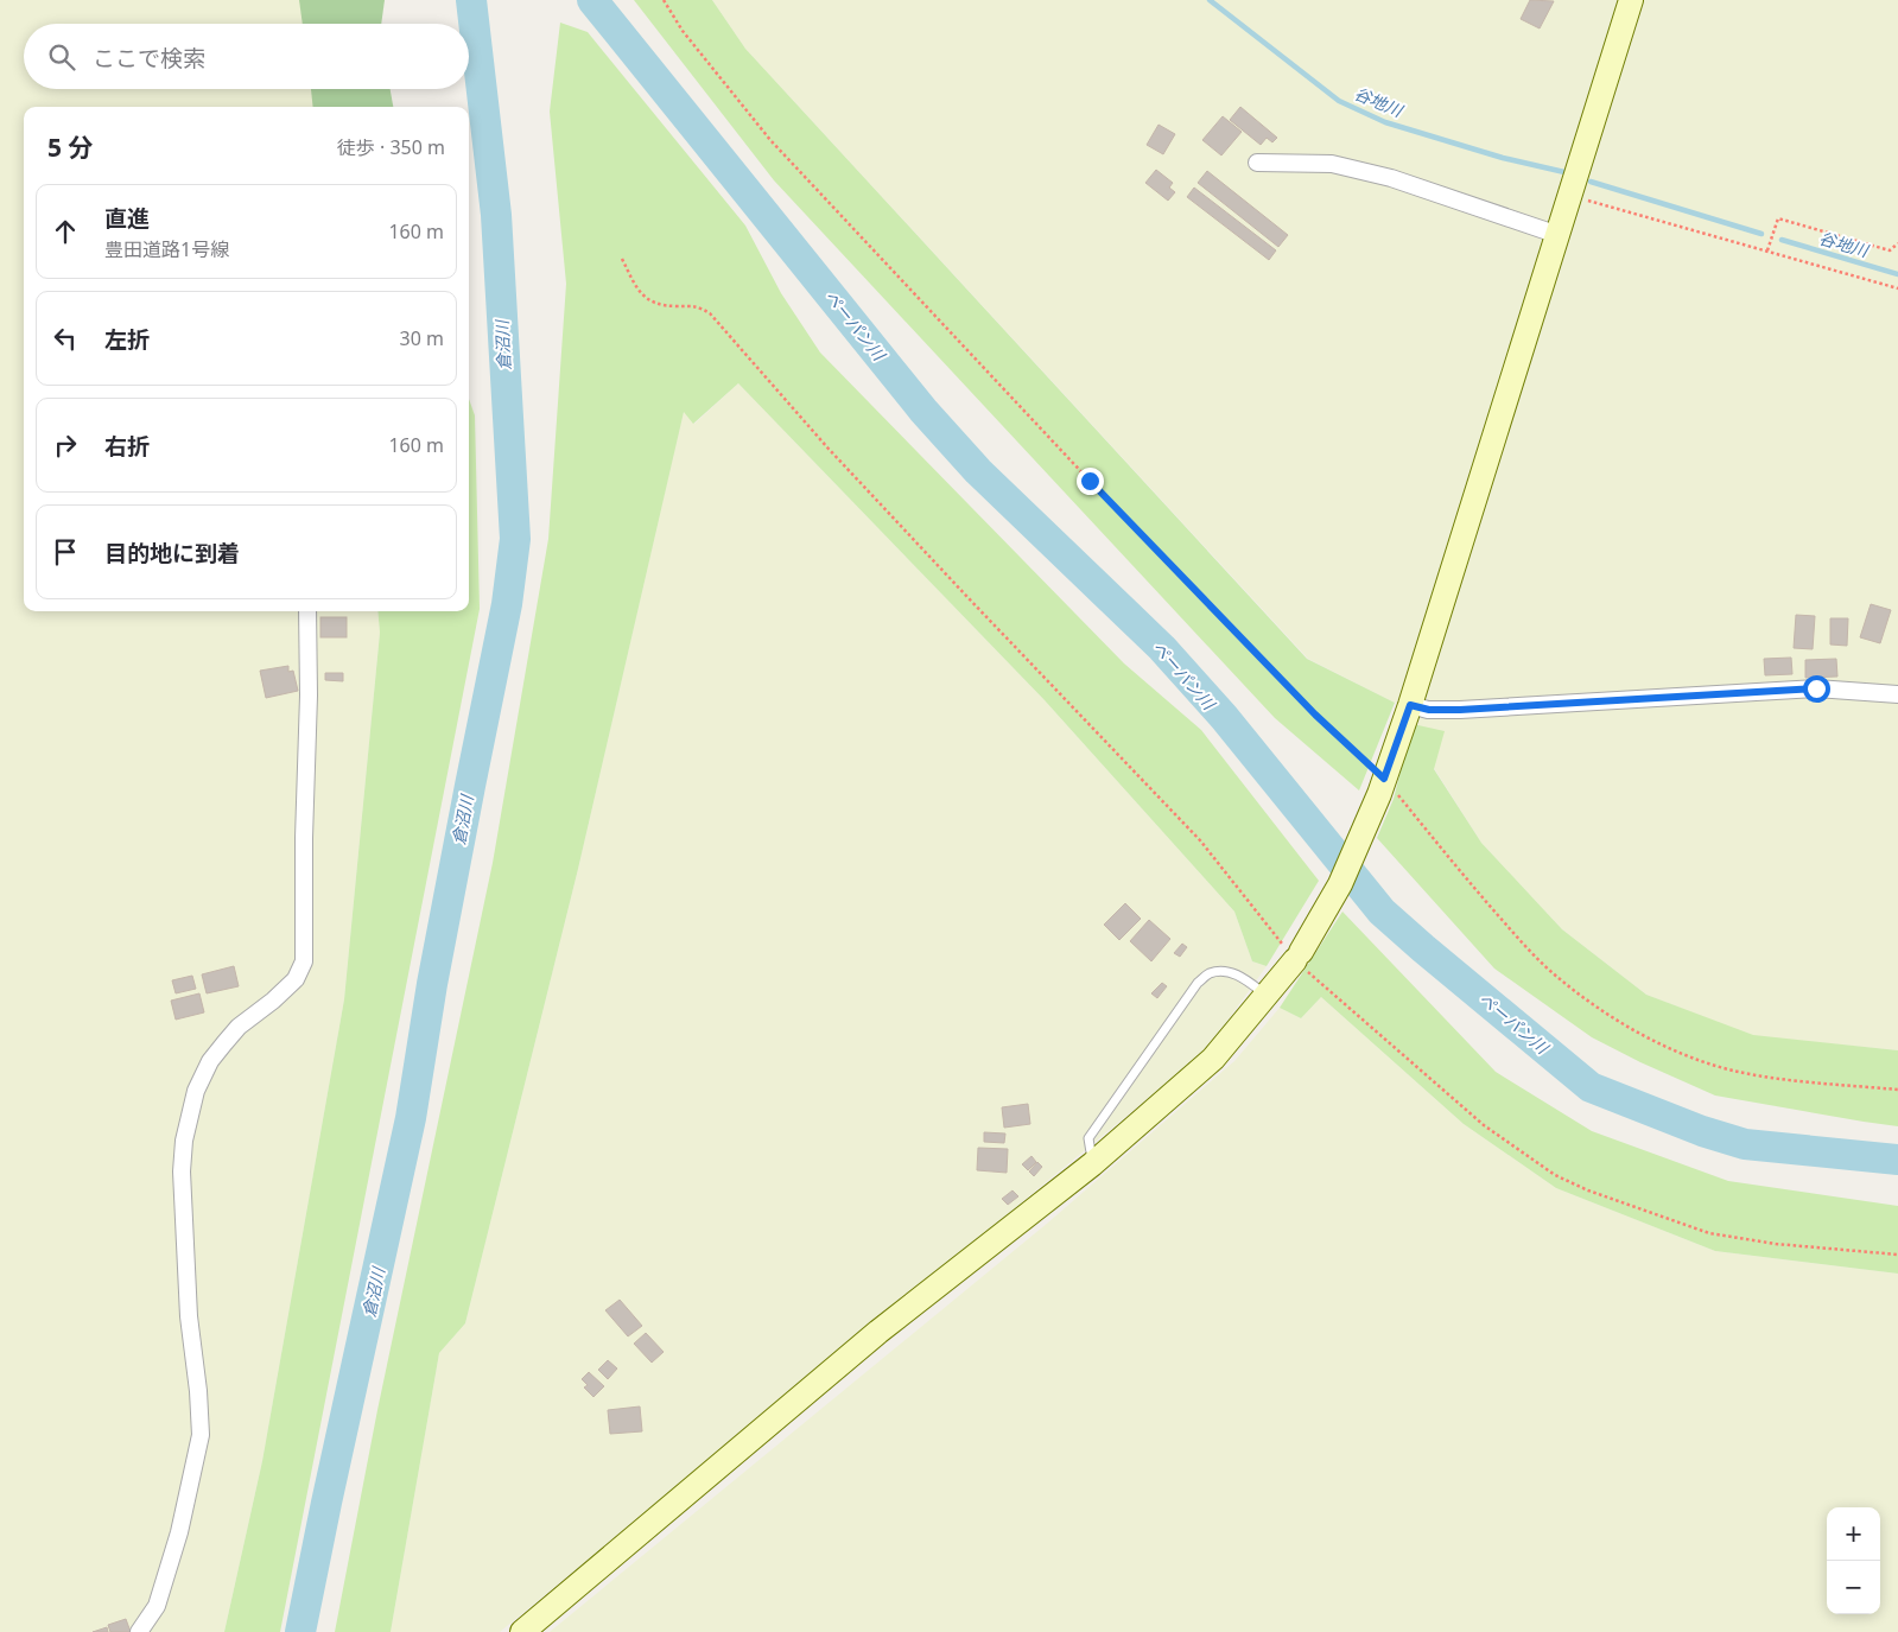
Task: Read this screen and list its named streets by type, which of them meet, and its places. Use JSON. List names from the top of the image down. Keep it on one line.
{"water":["谷地川","ペーパン川","倉沼川"],"page":{"search":"ここで検索","heading":["5 分","徒歩 · 350 m"],"list":[["直進","豊田道路1号線","160 m"],["左折","30 m"],["右折","160 m"],"目的地に到着"],"map_buttons":["+","−"]}}
